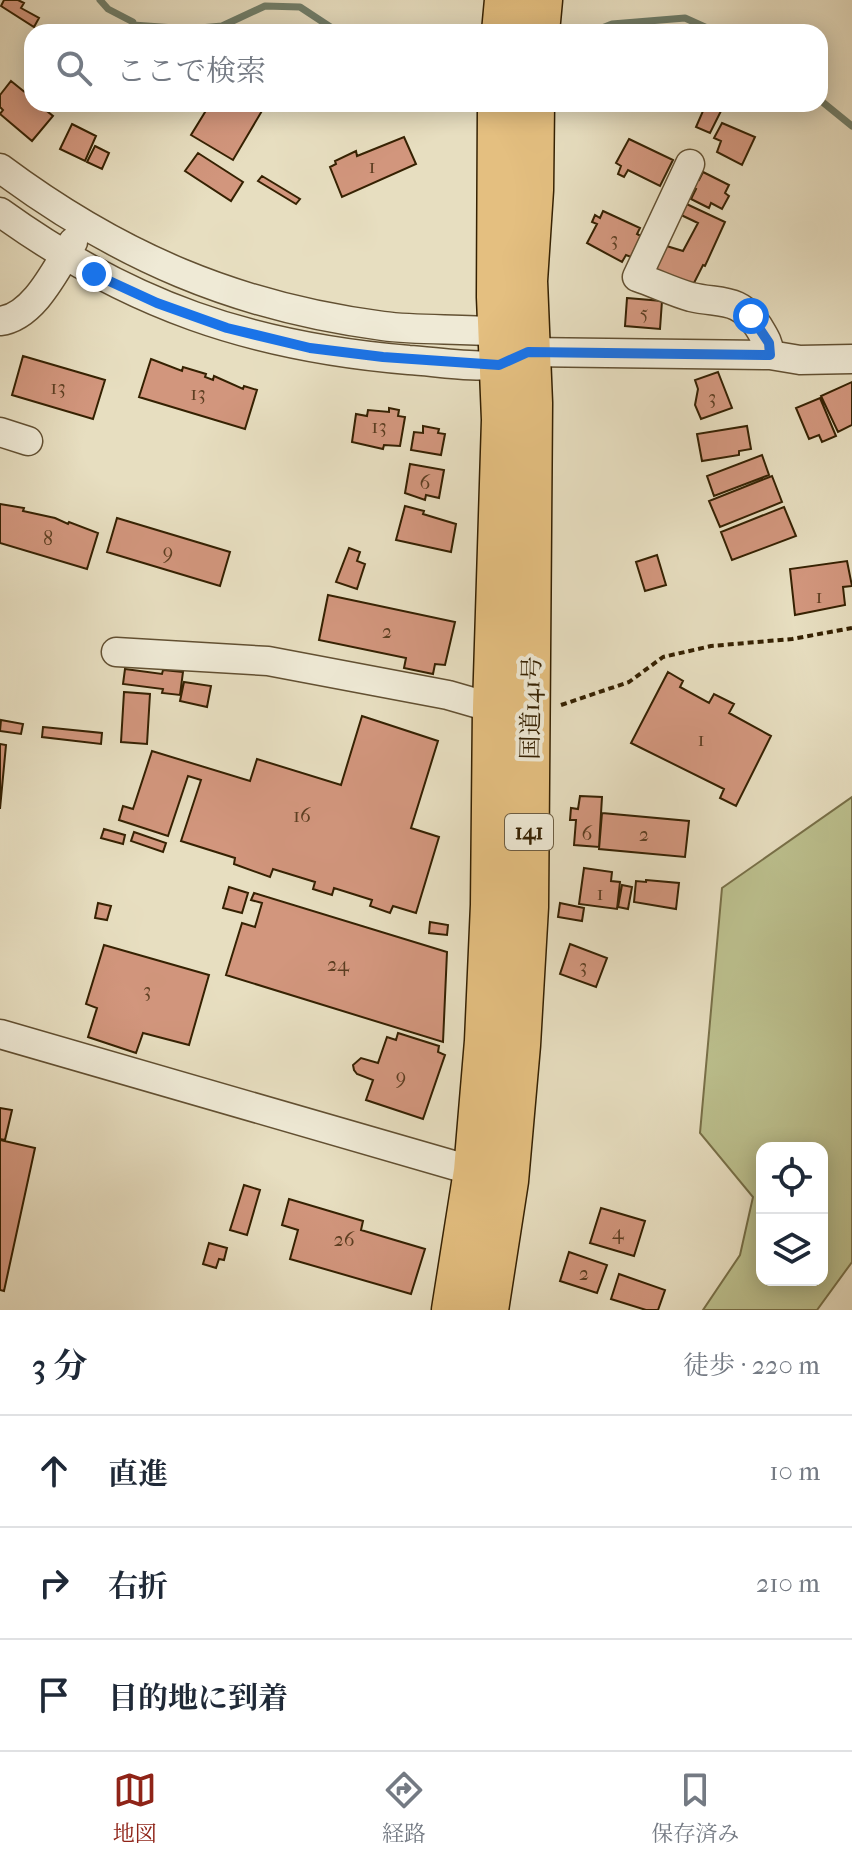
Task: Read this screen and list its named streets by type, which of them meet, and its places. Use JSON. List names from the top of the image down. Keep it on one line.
{"streets":{"highway":["国道141号","141"]},"house_numbers":["1","3","5","13","13","3","13","6","8","9","1","2","1","16","6","2","1","24","3","3","9","4","26","2"],"page":{"search":"ここで検索","heading":["3 分","徒歩 · 220 m"],"list":[["直進","10 m"],["右折","210 m"],"目的地に到着"],"nav":["地図","経路","保存済み"]}}
